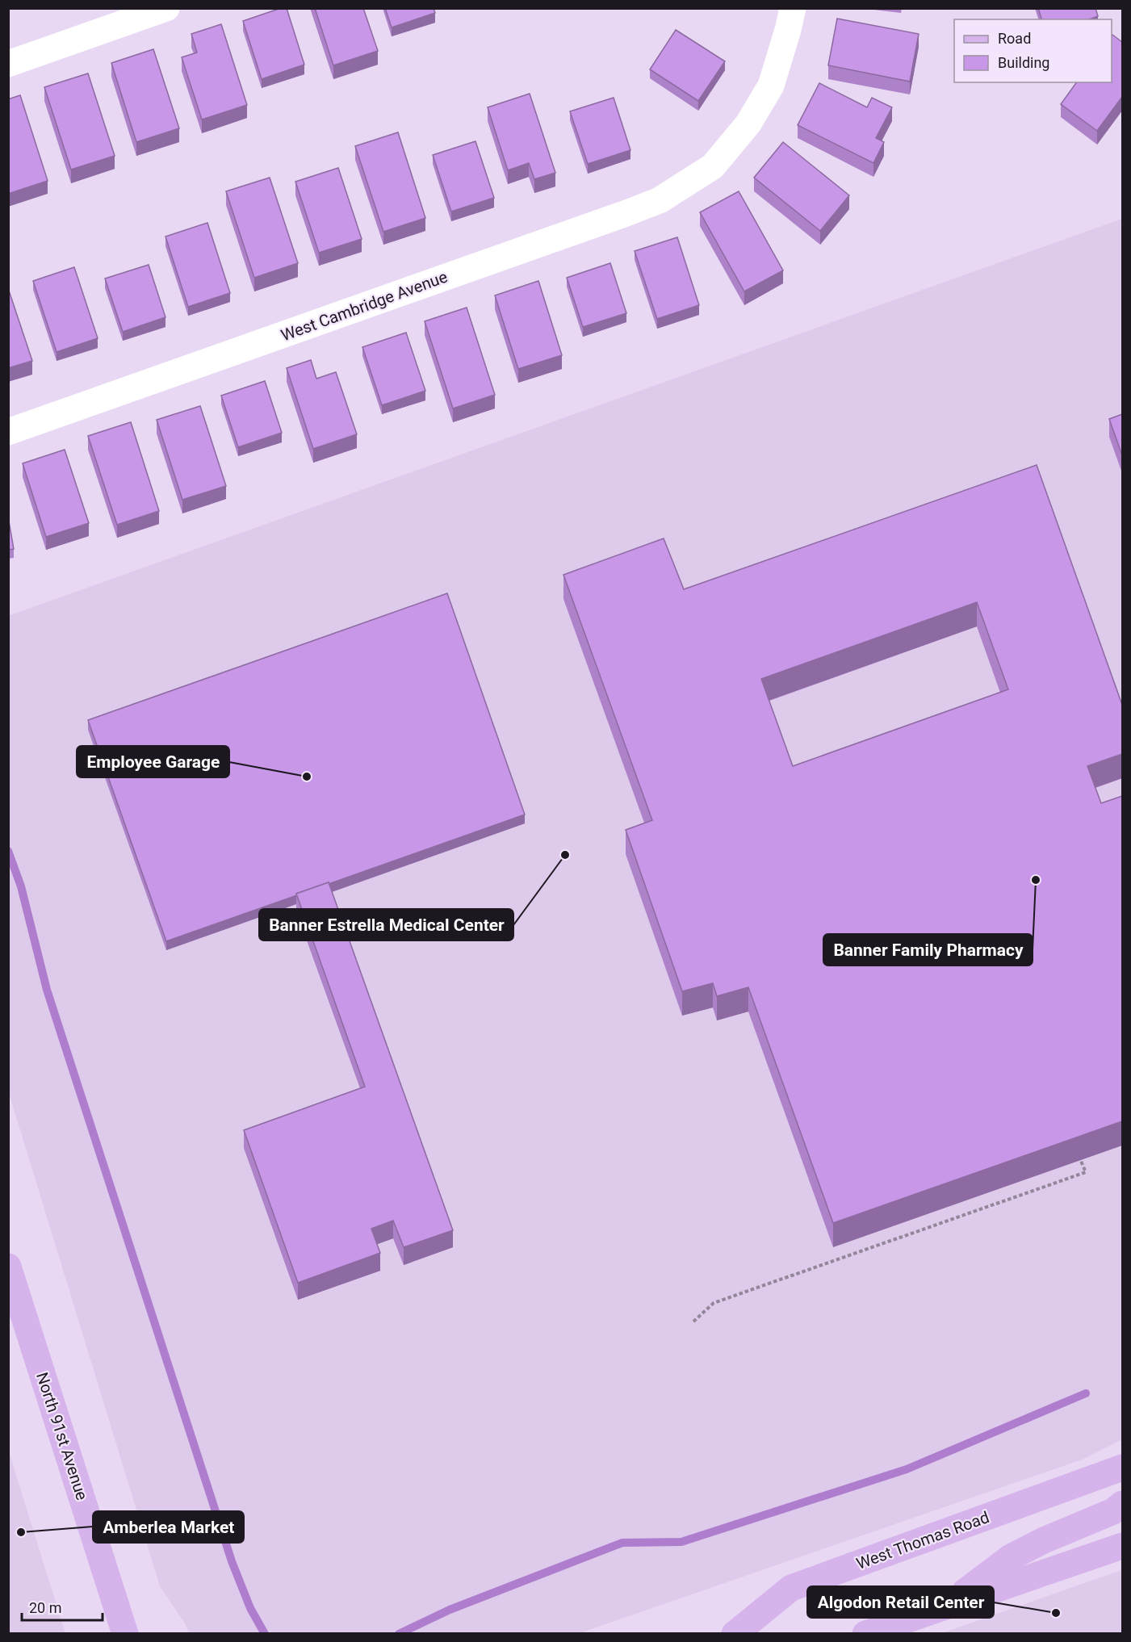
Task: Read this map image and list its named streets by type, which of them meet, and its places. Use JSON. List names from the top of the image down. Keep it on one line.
{"streets":{"main road":["North 91st Avenue","West Thomas Road"],"street":["West Cambridge Avenue"]},"places":["Employee Garage","Banner Estrella Medical Center","Banner Family Pharmacy","Amberlea Market","Algodon Retail Center"],"legend":["Road","Building"],"scale_bar":"20 m"}
